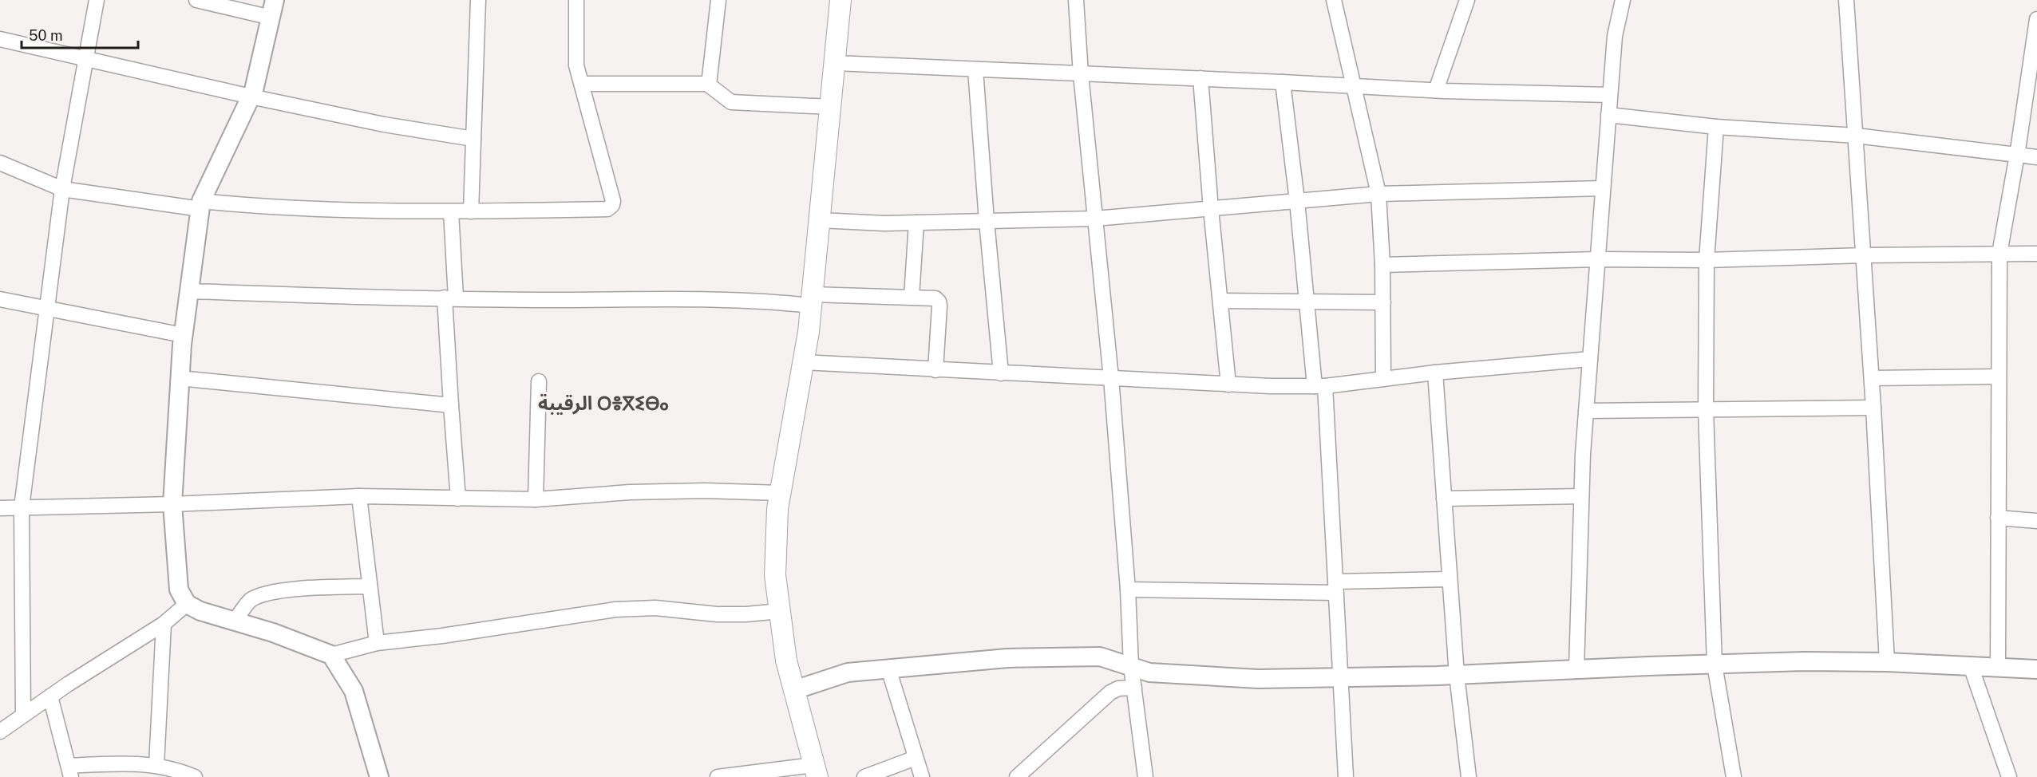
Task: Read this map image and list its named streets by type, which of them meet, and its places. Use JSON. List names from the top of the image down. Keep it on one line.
{"districts":["الرقيبة ⵔⴻⴳⵉⴱⴰ"],"scale_bar":"50 m"}
